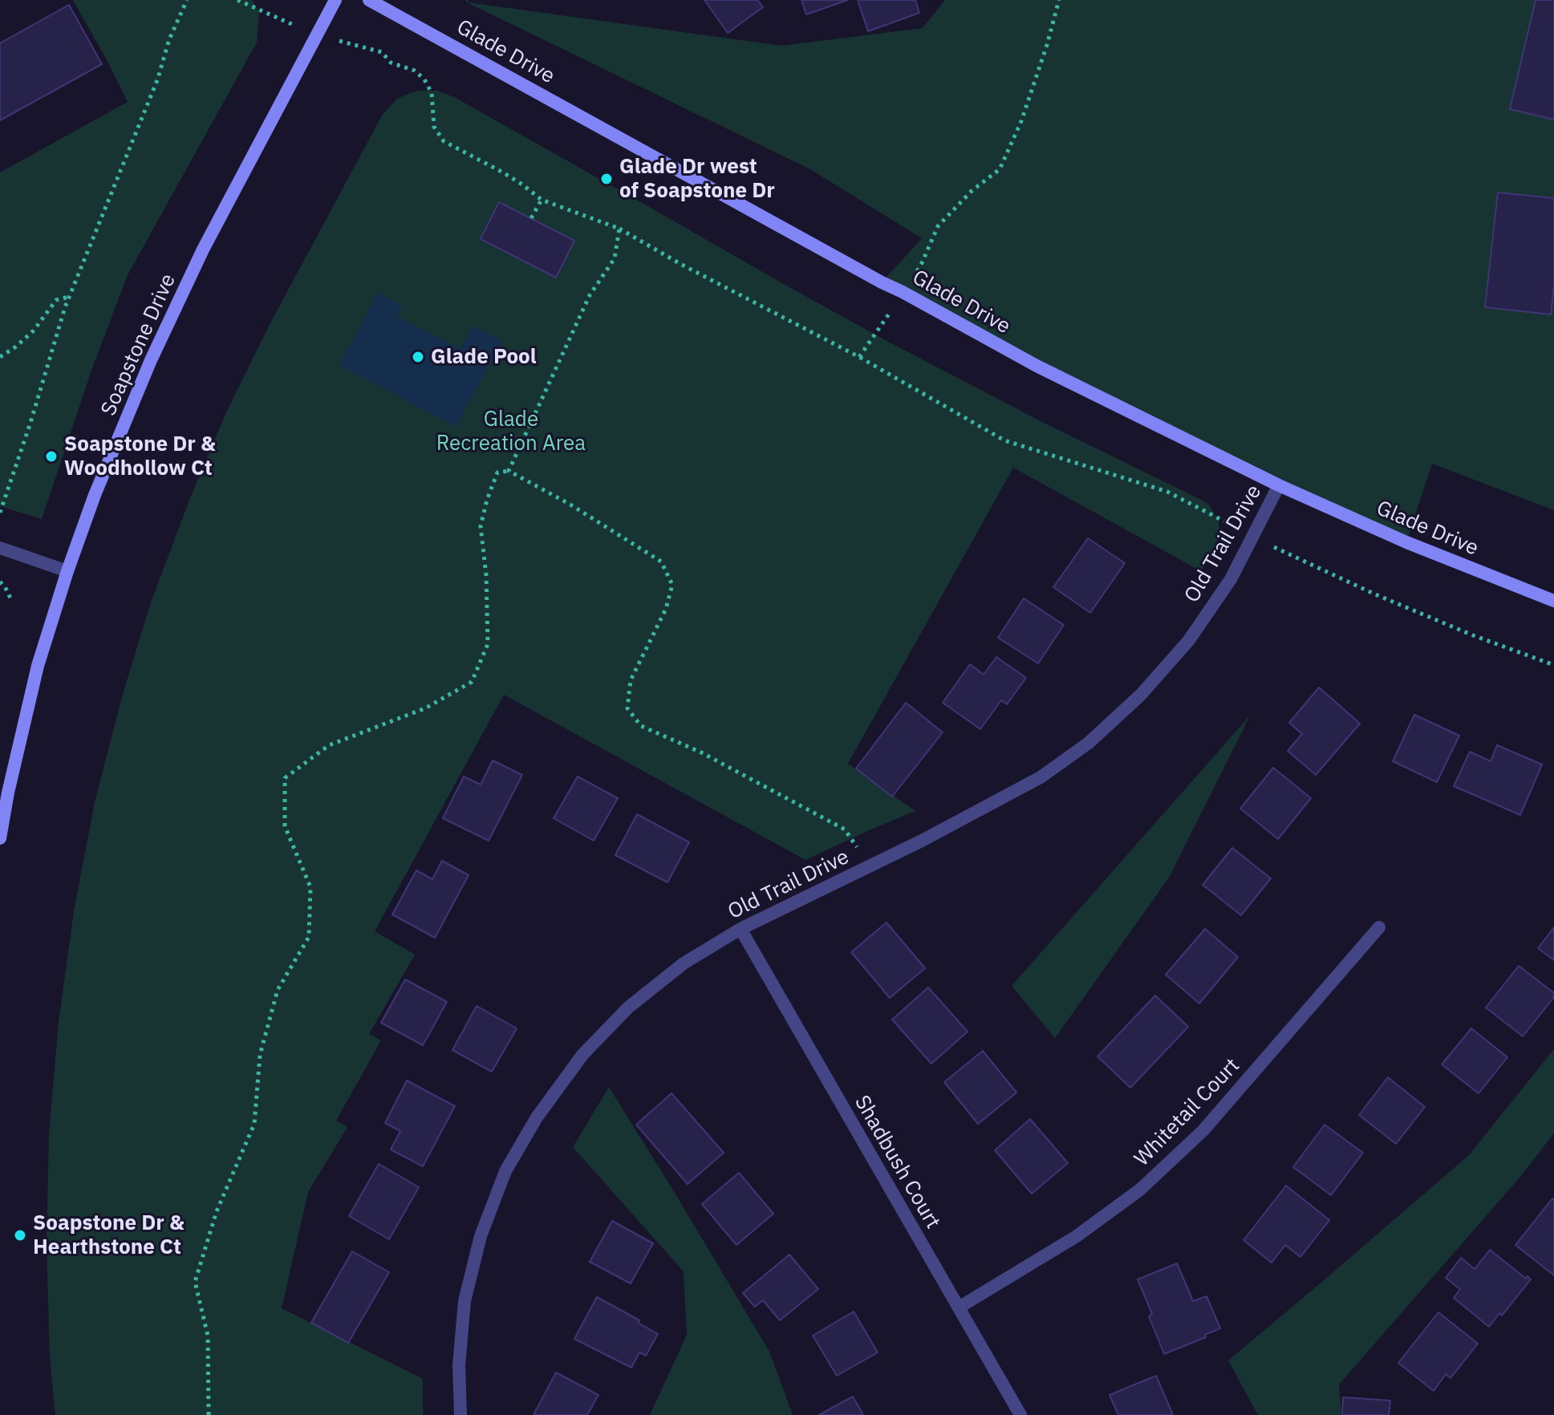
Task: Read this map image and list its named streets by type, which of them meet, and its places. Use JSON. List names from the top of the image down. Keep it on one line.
{"streets":{"street":["Glade Drive","Soapstone Drive","Old Trail Drive","Whitetail Court","Shadbush Court"]},"crossings":[["Glade Drive","Old Trail Drive"],["Old Trail Drive","Shadbush Court"],["Whitetail Court","Shadbush Court"]],"parks":["Glade Recreation Area"],"places":["Glade Dr west of Soapstone Dr","Glade Pool","Soapstone Dr & Woodhollow Ct","Soapstone Dr & Hearthstone Ct"]}
